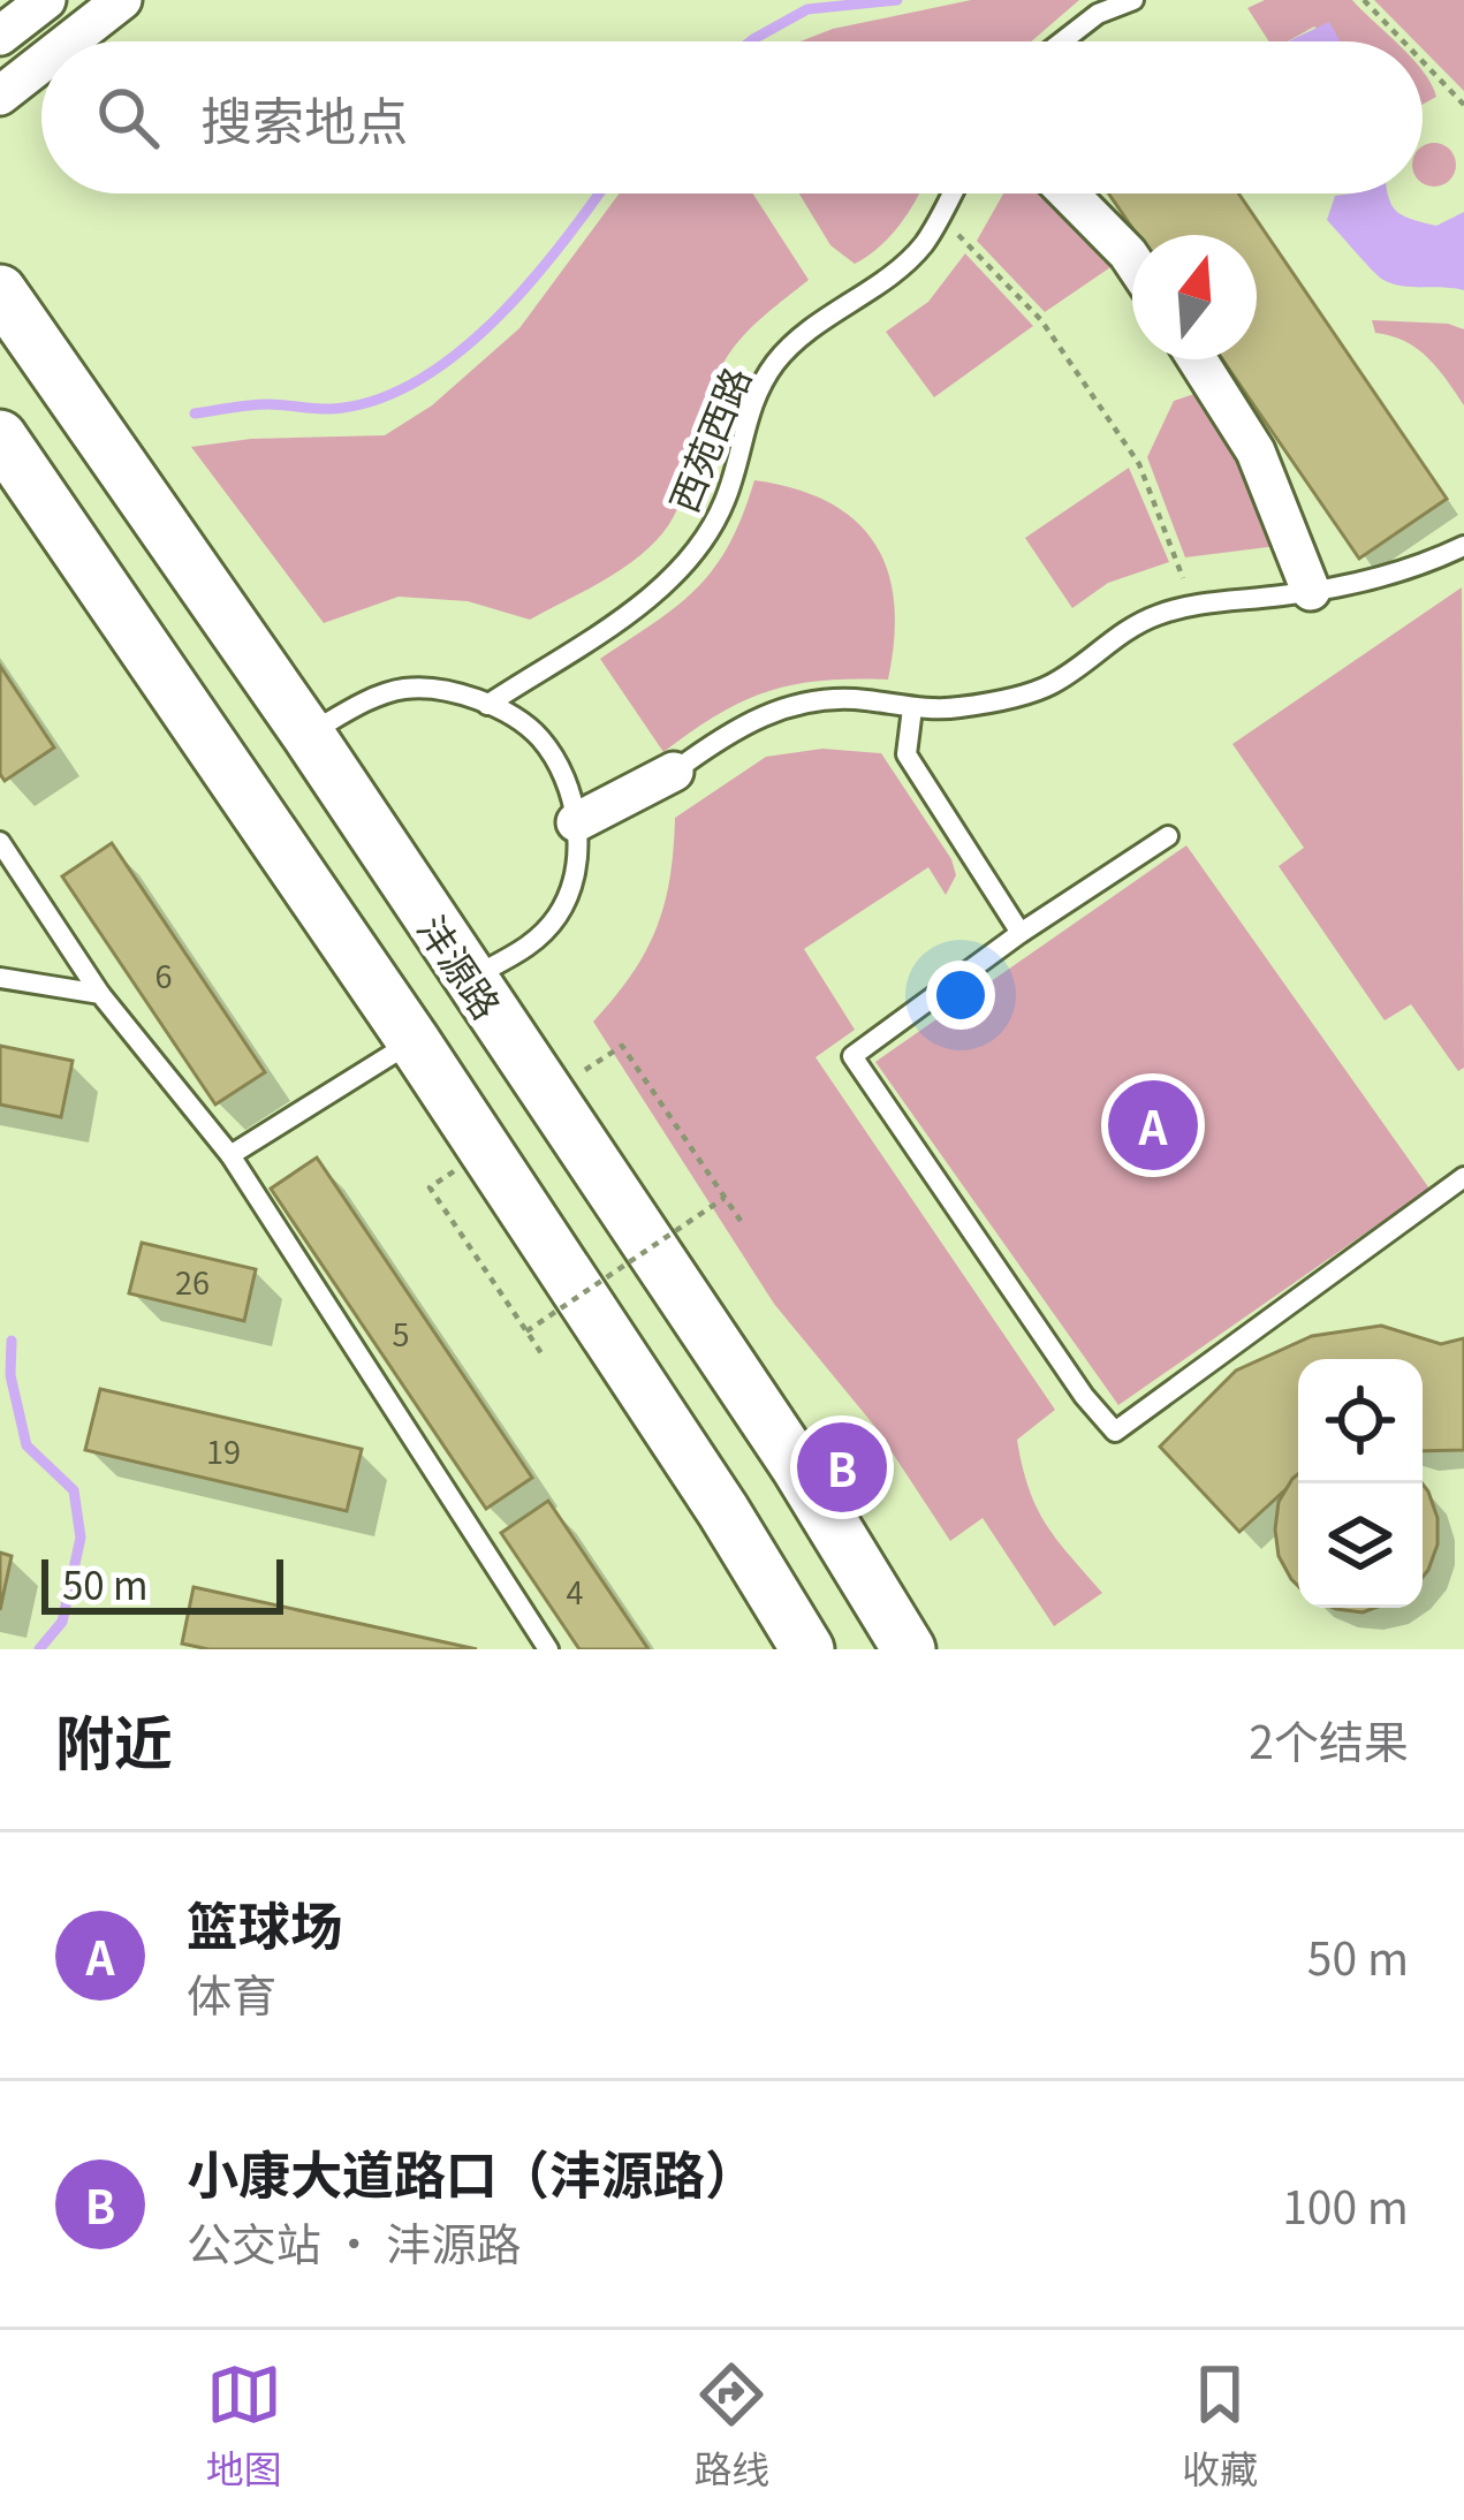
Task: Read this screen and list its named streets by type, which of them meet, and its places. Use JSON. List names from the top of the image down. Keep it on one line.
{"streets":{"main road":["沣源路"],"lane":["西苑西路"]},"house_numbers":["6","26","5","19","4"],"scale_bar":"50 m","north":"top","page":{"search":"搜索地点","pins":["A","B"],"scale":"50 m","heading":["附近","2个结果"],"list":[{"mark":"A","name":"篮球场","note":"体育","value":"50 m"},{"mark":"B","name":"小康大道路口（沣源路）","note":"公交站 · 沣源路","value":"100 m"}],"nav":["地图","路线","收藏"]}}
